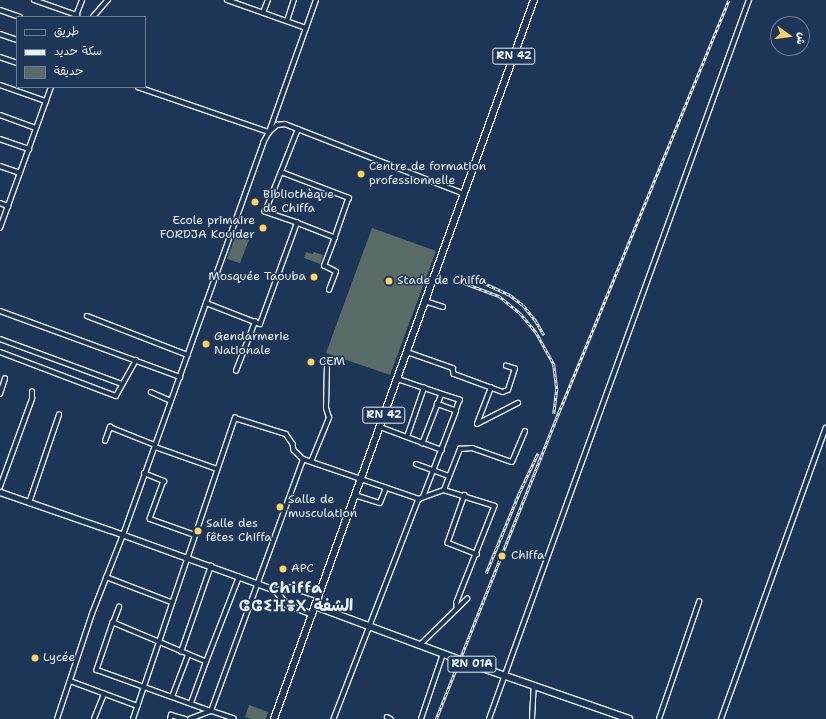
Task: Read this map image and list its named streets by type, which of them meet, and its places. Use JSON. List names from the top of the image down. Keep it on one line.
{"streets":{"main road":["RN 42","RN 01A"]},"crossings":[["RN 42","RN 01A"]],"districts":["Chiffa ⵛⵛⵉⴼⴻⵝ الشفة"],"places":["Centre de formation professionnelle","Bibliothèque de Chiffa","Ecole primaire FORDJA Kouider","Mosquée Taouba","Stade de Chiffa","Gendarmerie Nationale","CEM","Salle de musculation","Salle des fêtes Chiffa","Chiffa","APC","Lycée"],"legend":["طريق","سكة حديد","حديقة"],"north":"right"}
